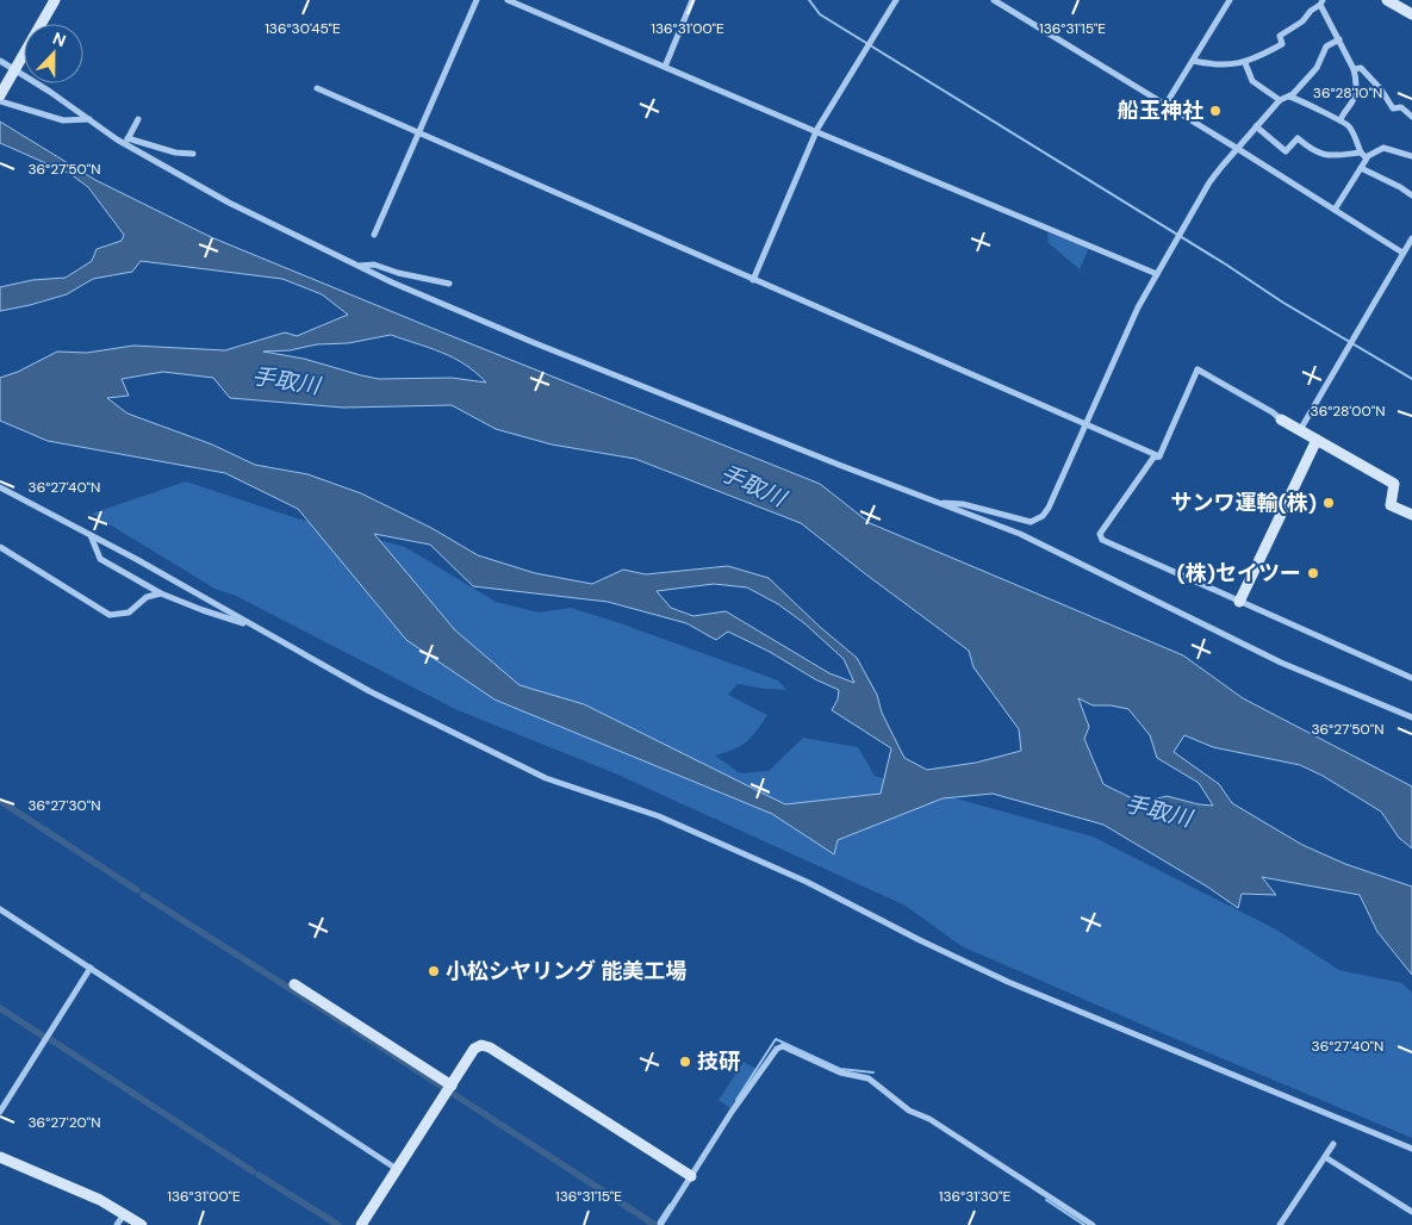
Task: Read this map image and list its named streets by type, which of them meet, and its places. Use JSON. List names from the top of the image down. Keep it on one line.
{"water":["手取川"],"places":["船玉神社","サンワ運輸(株)","(株)セイツー","小松シヤリング 能美工場","技研"],"north":"top","coordinates":["136°30'45\"E","136°31'00\"E","136°31'15\"E","36°28'10\"N","36°27'50\"N","36°28'00\"N","36°27'40\"N","36°27'30\"N","36°27'20\"N","136°31'30\"E"]}
